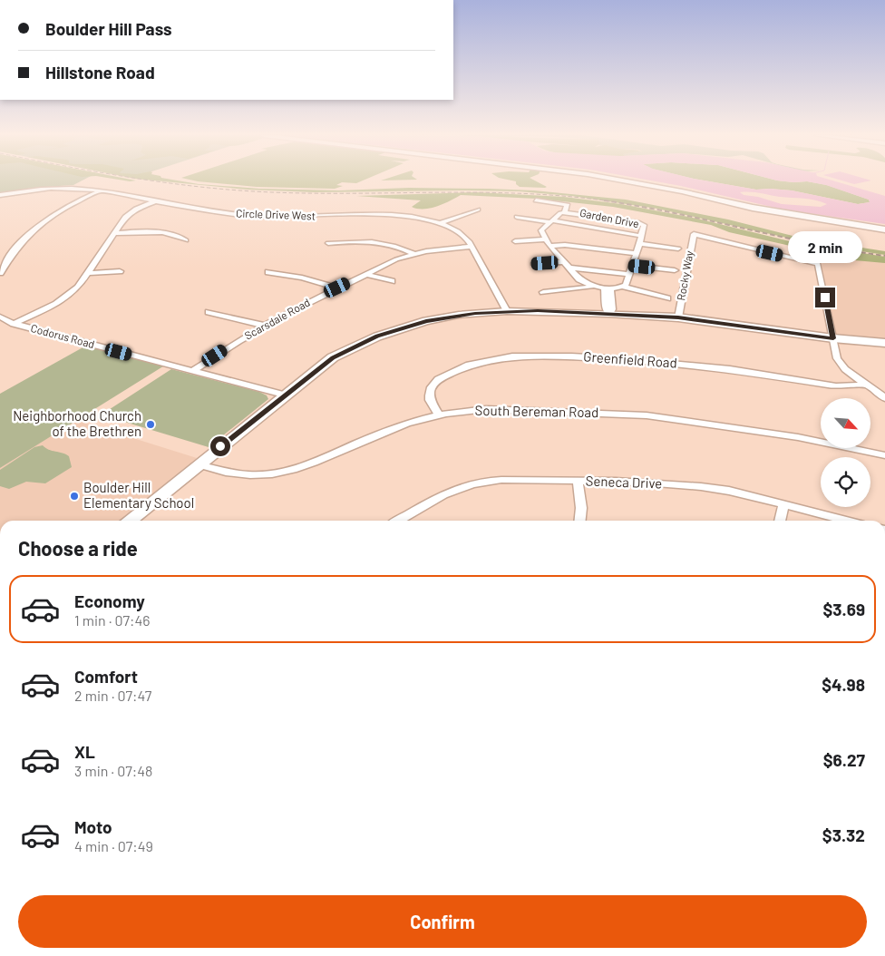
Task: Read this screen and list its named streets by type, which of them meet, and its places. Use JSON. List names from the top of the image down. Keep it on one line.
{"streets":{"street":["Circle Drive West","Garden Drive","Rocky Way","Scarsdale Road","Codorus Road","Greenfield Road","South Bereman Road","Seneca Drive"]},"crossings":[["Circle Drive West","Scarsdale Road"],["Scarsdale Road","Codorus Road"],["Greenfield Road","South Bereman Road"]],"places":["Neighborhood Church of the Brethren","Boulder Hill Elementary School"],"north":"bottom right","page":{"banner":["Boulder Hill Pass","Hillstone Road"],"bubble":"2 min","heading":"Choose a ride","list":[{"name":"Economy","note":"1 min · 07:46","value":"$3.69"},{"name":"Comfort","note":"2 min · 07:47","value":"$4.98"},{"name":"XL","note":"3 min · 07:48","value":"$6.27"},{"name":"Moto","note":"4 min · 07:49","value":"$3.32"}],"buttons":"Confirm"}}
